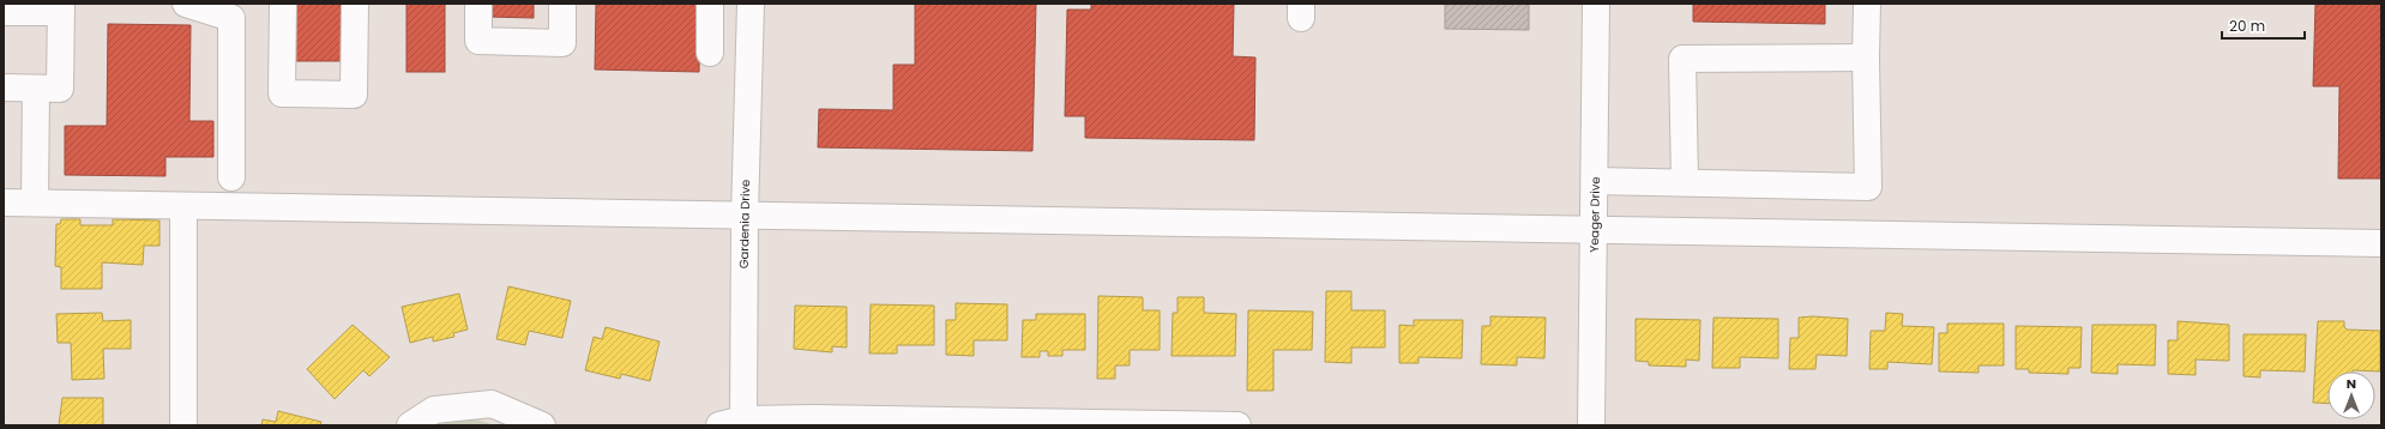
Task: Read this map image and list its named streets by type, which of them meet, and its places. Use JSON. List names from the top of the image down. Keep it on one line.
{"streets":{"street":["Yeager Drive","Gardenia Drive"]},"scale_bar":"20 m","north":"top"}
